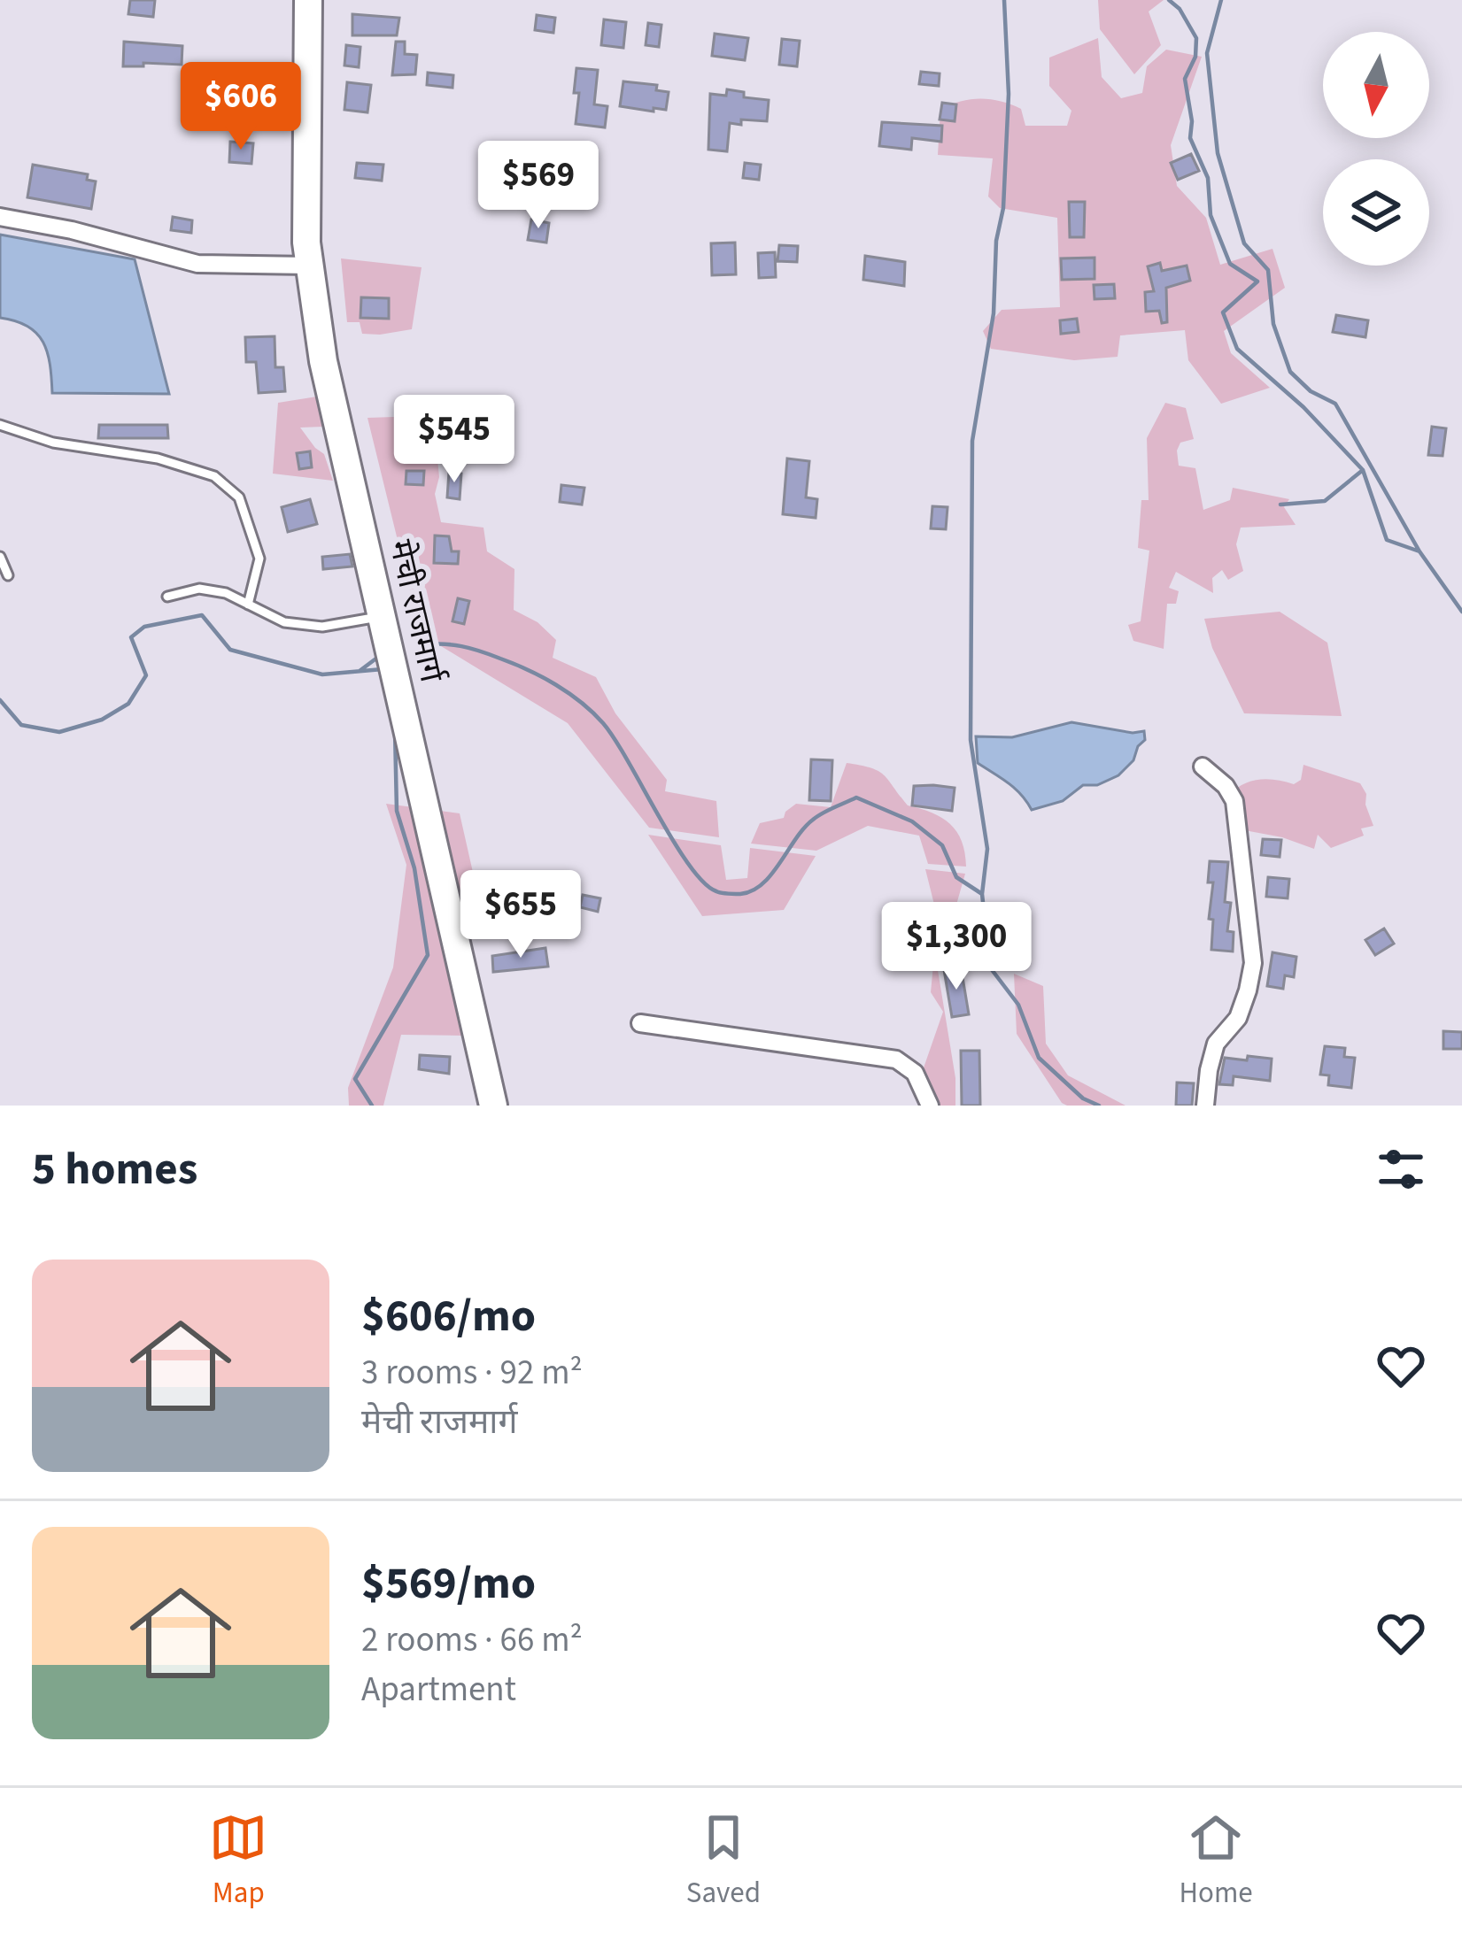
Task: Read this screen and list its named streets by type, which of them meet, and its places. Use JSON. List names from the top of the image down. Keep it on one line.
{"streets":{"main road":["मेची राजमार्ग"]},"north":"bottom","page":{"price":["$606","$569","$545","$655","$1,300"],"heading":"5 homes","list":[{"name":"$606/mo","note":"3 rooms · 92 m² · मेची राजमार्ग"},{"name":"$569/mo","note":"2 rooms · 66 m² · Apartment"}],"tabs":["Map","Saved","Home"]}}
